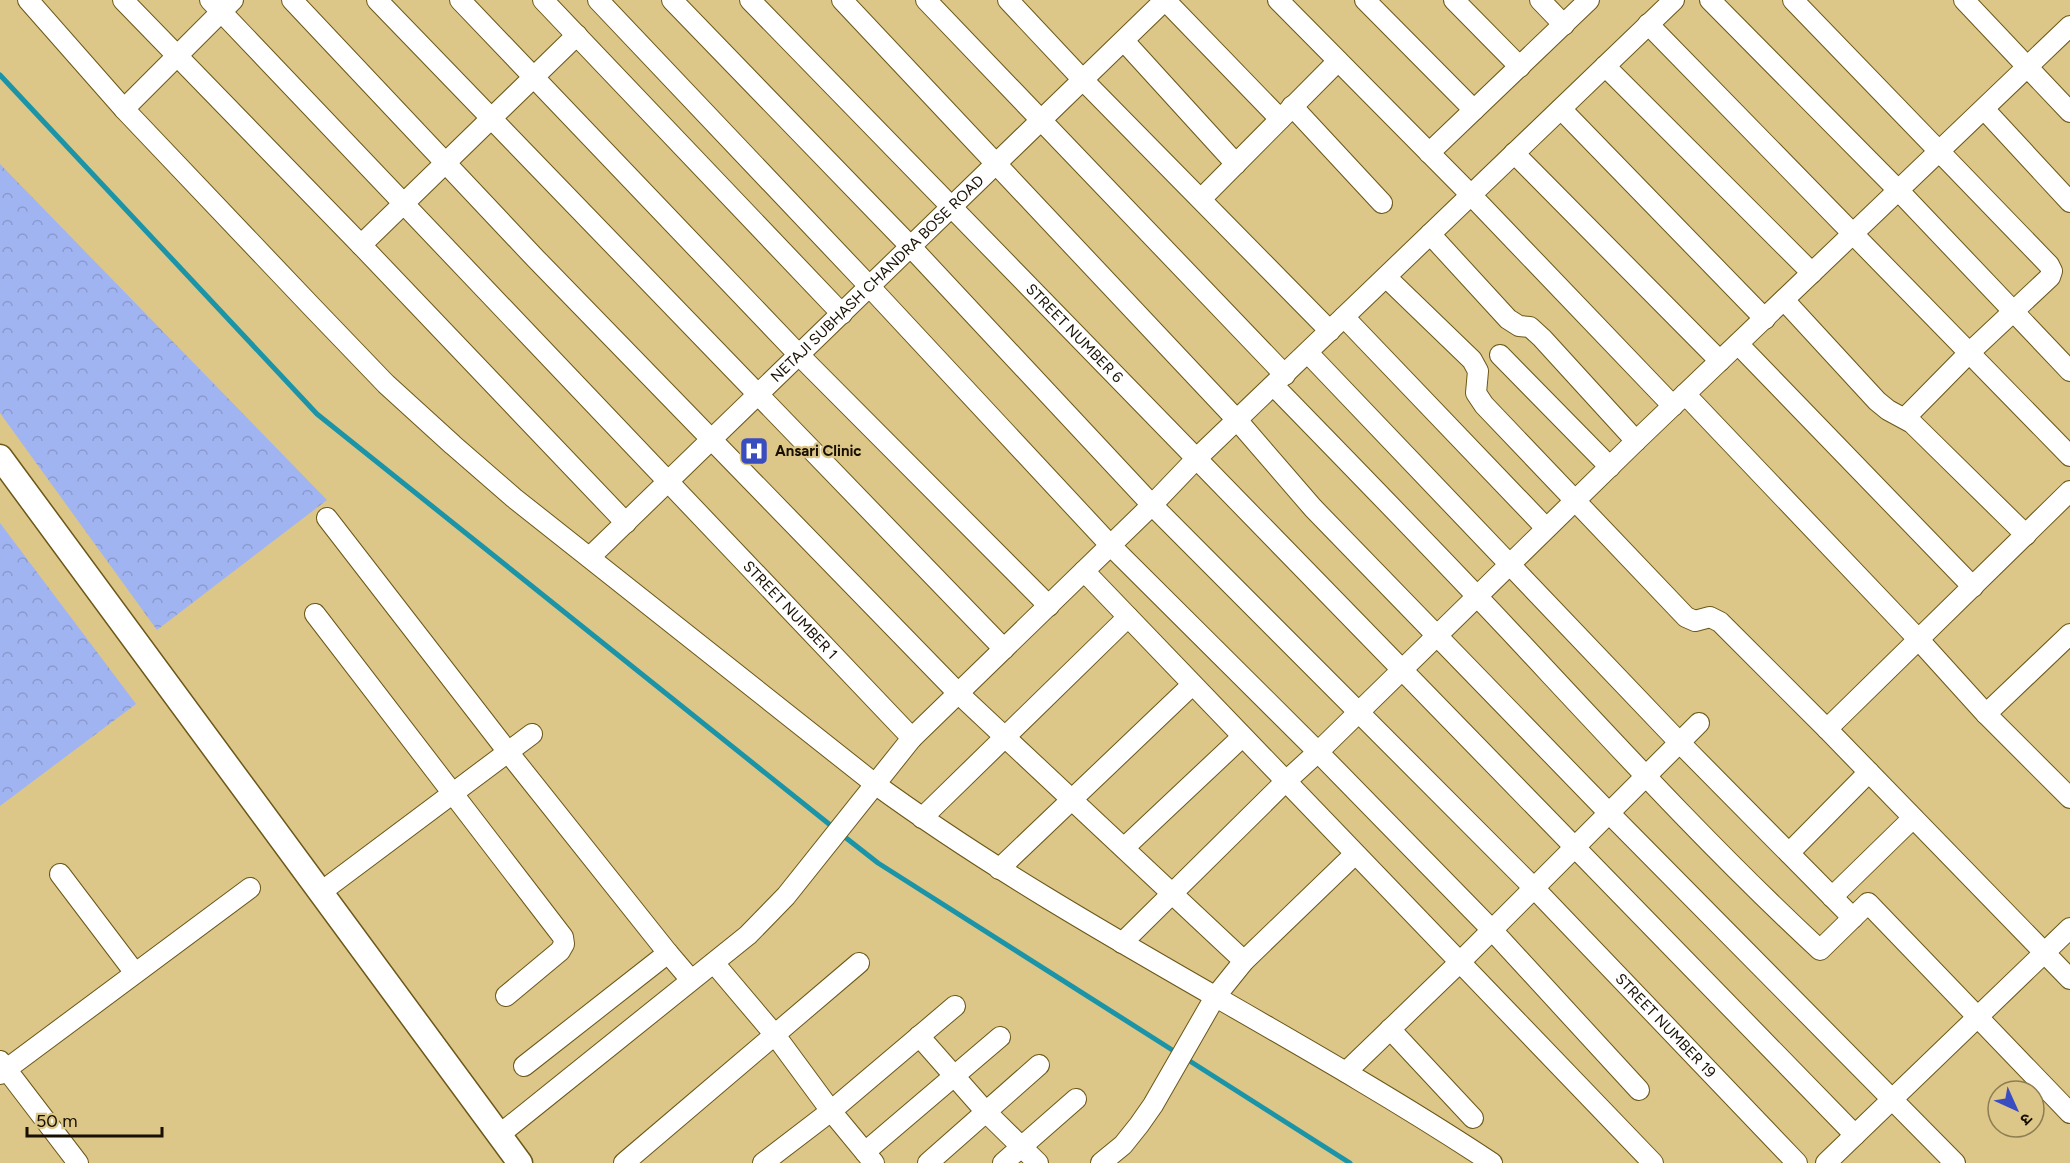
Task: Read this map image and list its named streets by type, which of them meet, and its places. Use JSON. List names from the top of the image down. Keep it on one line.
{"streets":{"street":["NETAJI SUBHASH CHANDRA BOSE ROAD","STREET NUMBER 6","STREET NUMBER 1","STREET NUMBER 19"]},"crossings":[["NETAJI SUBHASH CHANDRA BOSE ROAD","STREET NUMBER 6"],["NETAJI SUBHASH CHANDRA BOSE ROAD","STREET NUMBER 1"],["NETAJI SUBHASH CHANDRA BOSE ROAD","STREET NUMBER 19"]],"places":{"hospital":["Ansari Clinic"]},"scale_bar":"50 m","north":"bottom right"}
